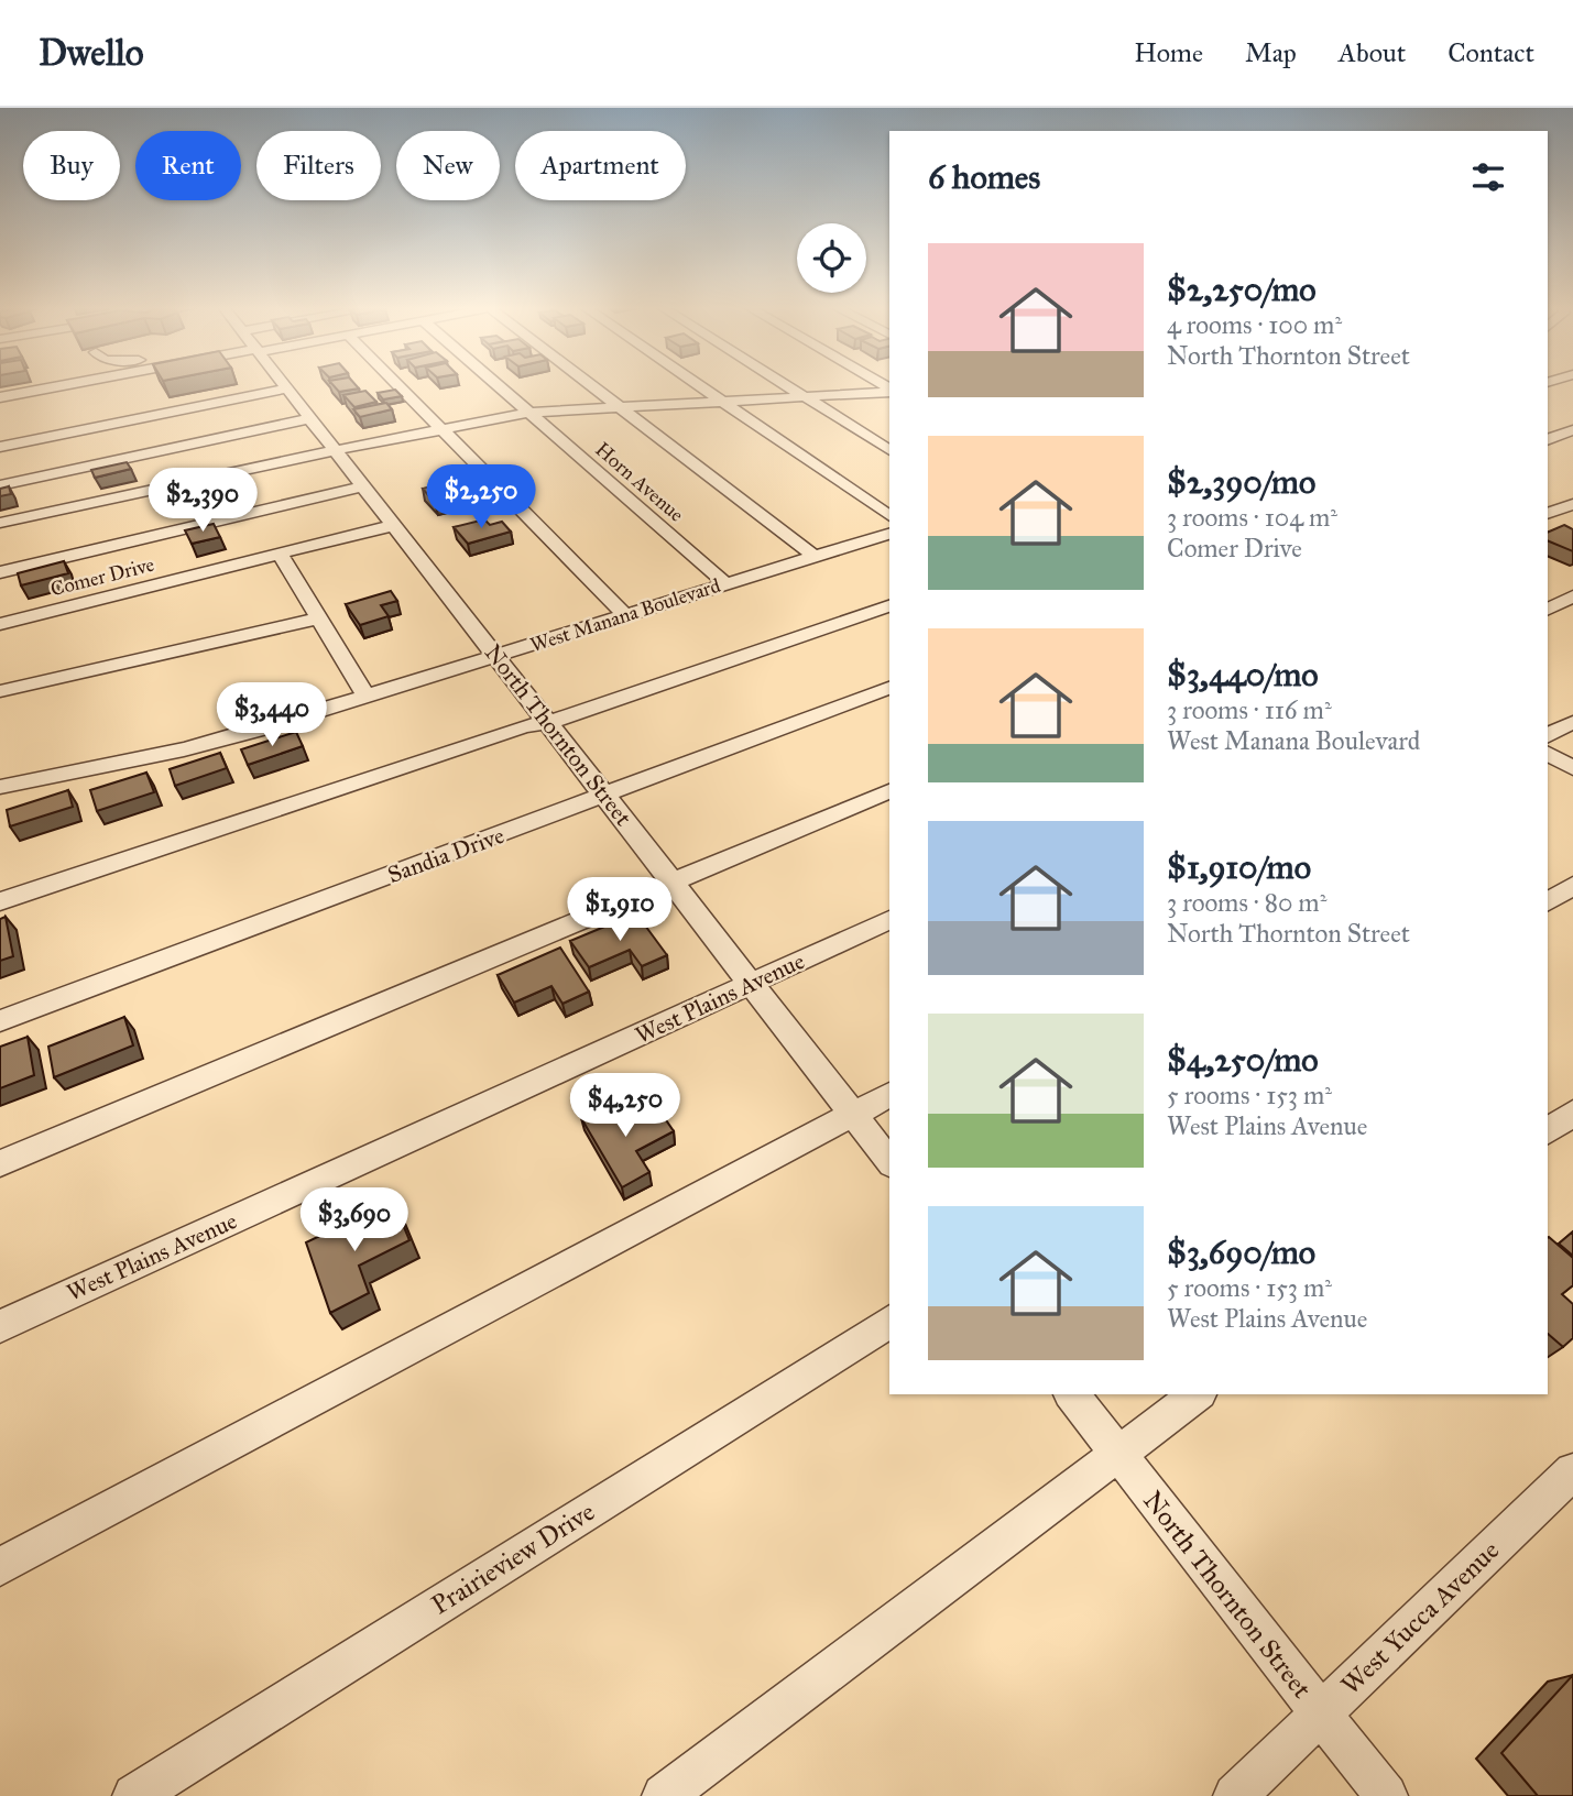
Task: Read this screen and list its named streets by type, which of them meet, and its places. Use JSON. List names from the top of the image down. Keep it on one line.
{"streets":{"street":["Horn Avenue","Comer Drive","West Manana Boulevard","North Thornton Street","Sandia Drive","West Plains Avenue","Prairieview Drive","West Yucca Avenue"]},"crossings":[["Horn Avenue","West Manana Boulevard"],["Comer Drive","North Thornton Street"],["West Manana Boulevard","North Thornton Street"],["North Thornton Street","Sandia Drive"],["North Thornton Street","West Plains Avenue"],["North Thornton Street","West Yucca Avenue"]],"page":{"header":"Dwello","nav":["Home","Map","About","Contact"],"chip":["Buy","Rent","Filters","New","Apartment"],"heading":"6 homes","list":[{"name":"$2,250/mo","note":"4 rooms · 100 m² · North Thornton Street"},{"name":"$2,390/mo","note":"3 rooms · 104 m² · Comer Drive"},{"name":"$3,440/mo","note":"3 rooms · 116 m² · West Manana Boulevard"},{"name":"$1,910/mo","note":"3 rooms · 80 m² · North Thornton Street"},{"name":"$4,250/mo","note":"5 rooms · 153 m² · West Plains Avenue"},{"name":"$3,690/mo","note":"5 rooms · 153 m² · West Plains Avenue"}],"price":["$2,250","$2,390","$3,440","$1,910","$4,250","$3,690"]}}
